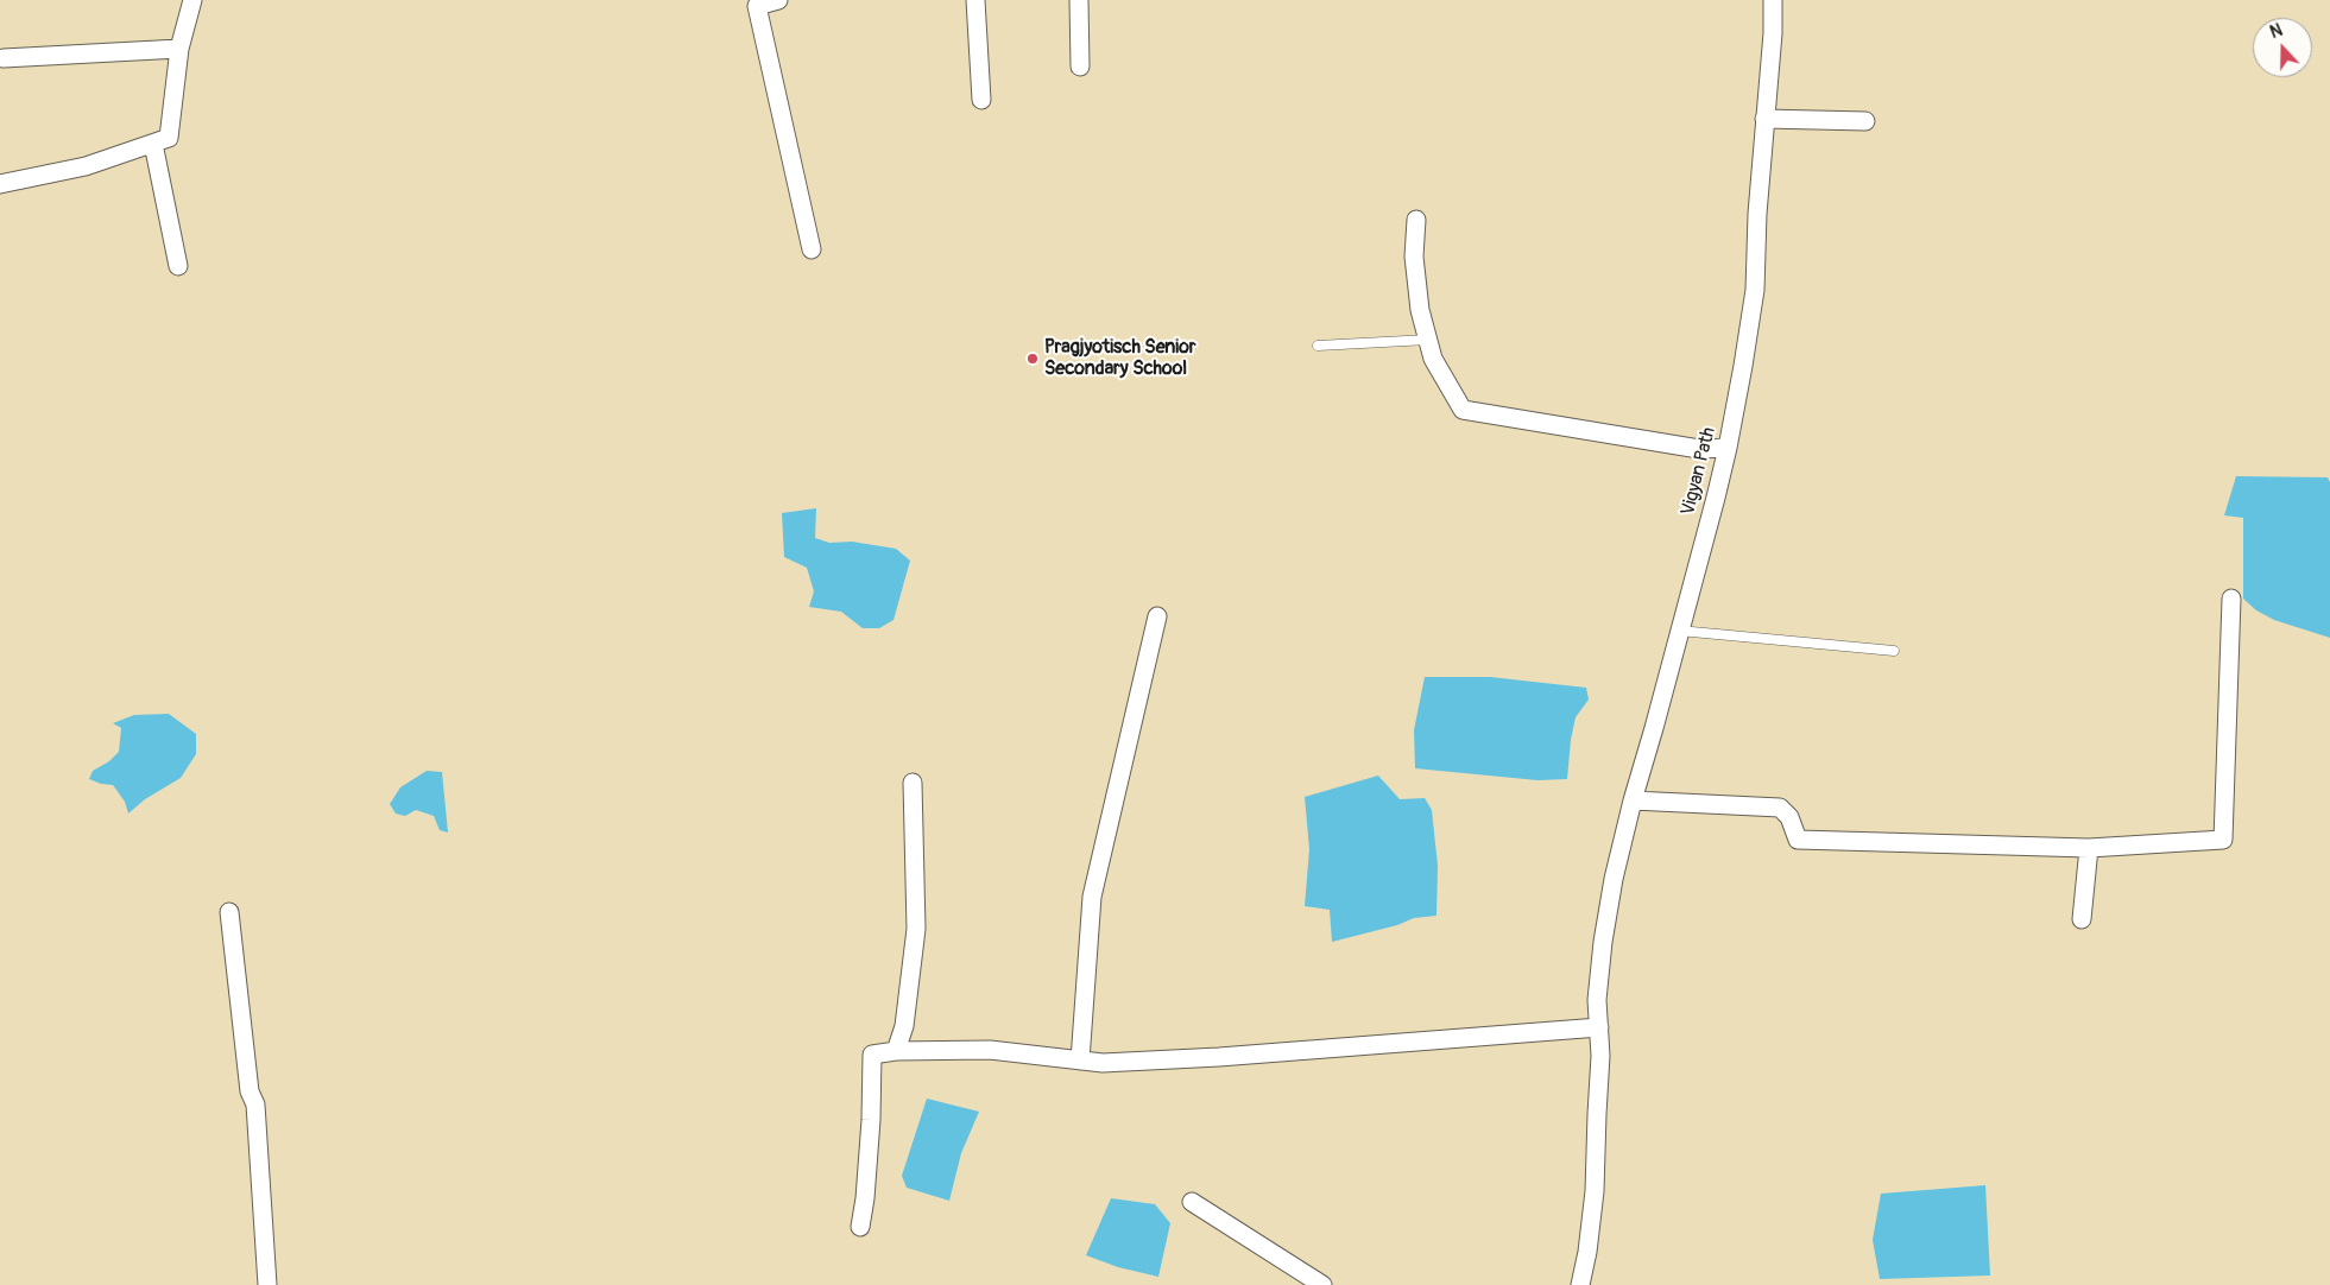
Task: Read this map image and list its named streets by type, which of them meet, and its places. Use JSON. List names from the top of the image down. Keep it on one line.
{"streets":{"street":["Vigyan Path"]},"places":["Pragjyotisch Senior Secondary School"],"north":"top"}
